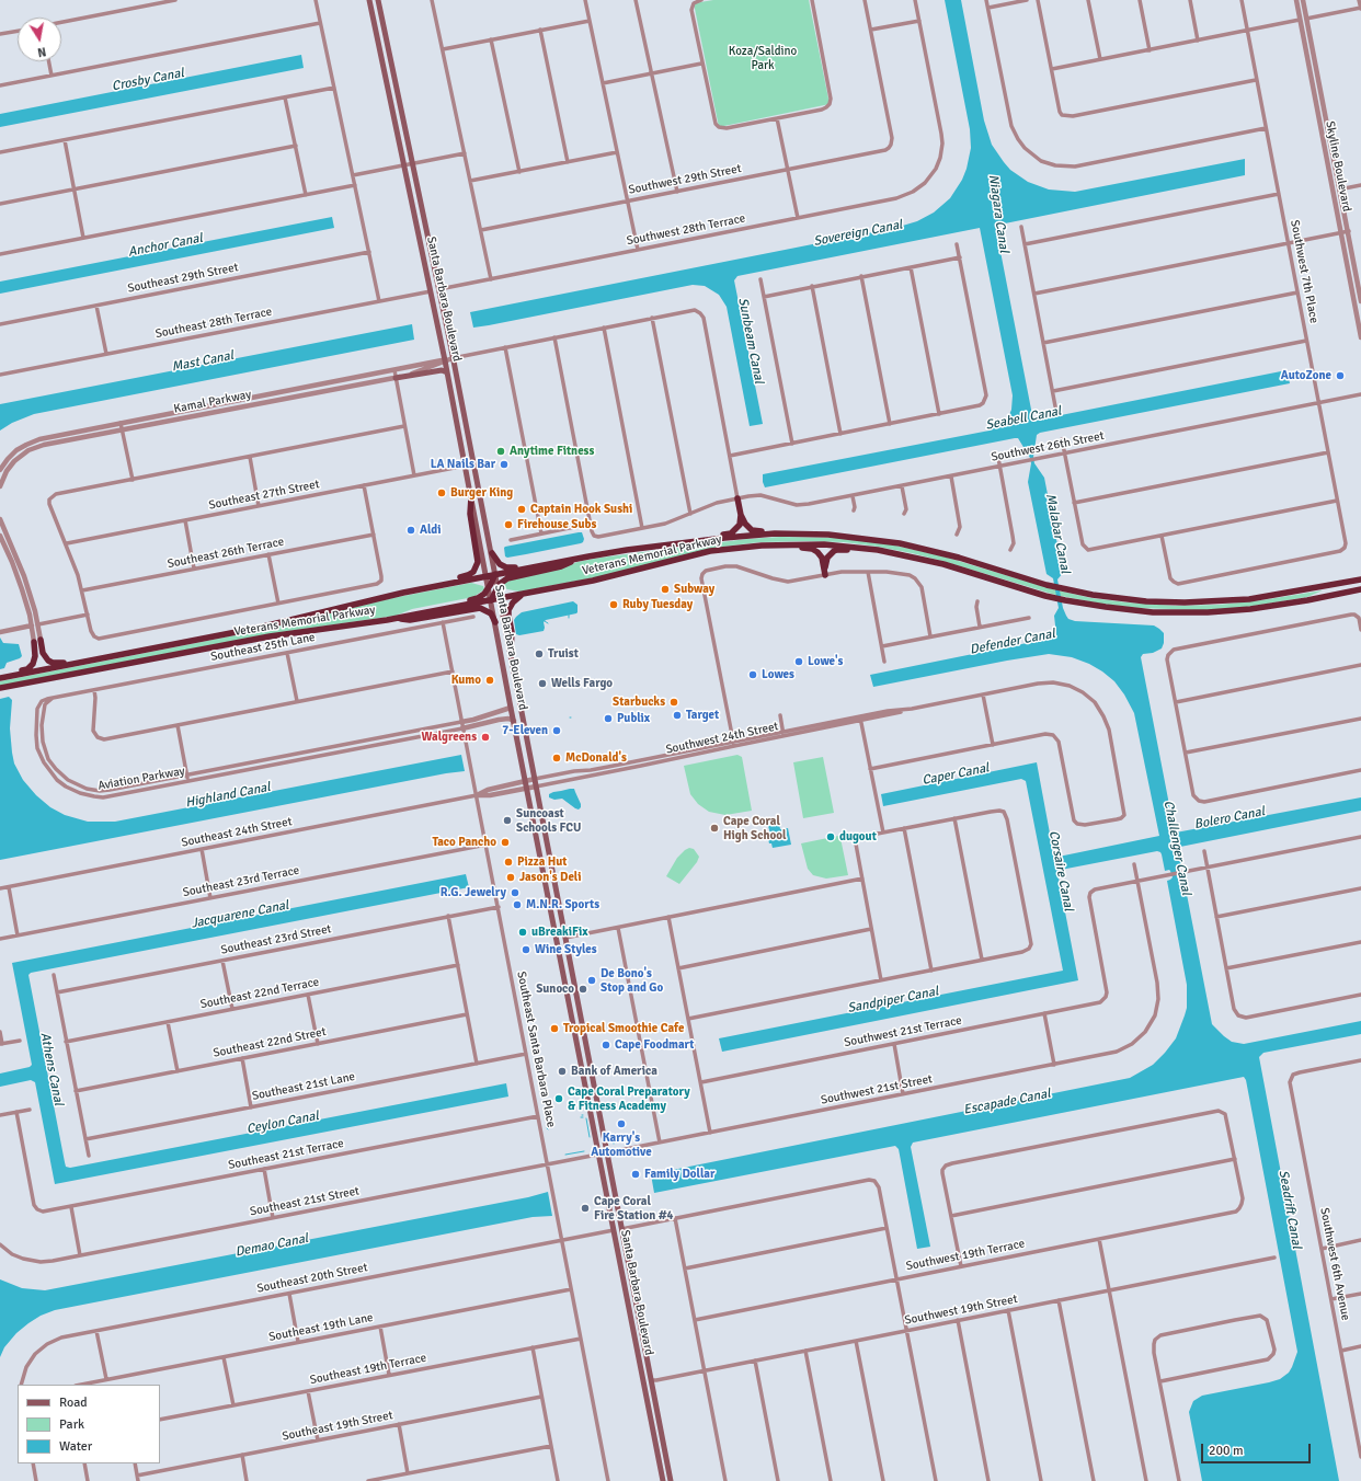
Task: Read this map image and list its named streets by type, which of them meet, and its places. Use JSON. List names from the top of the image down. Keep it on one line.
{"streets":{"highway":["Veterans Memorial Parkway"],"main road":["Santa Barbara Boulevard"],"street":["Skyline Boulevard","Southwest 29th Street","Southwest 28th Terrace","Southwest 7th Place","Southeast 29th Street","Southeast 28th Terrace","Kamal Parkway","Southwest 26th Street","Southeast 27th Street","Southeast 26th Terrace","Southeast 25th Lane","Southwest 24th Street","Aviation Parkway","Southeast 24th Street","Southeast 23rd Terrace","Southeast 23rd Street","Southeast 22nd Terrace","Southwest 21st Terrace","Southeast 22nd Street","Southeast Santa Barbara Place","Southeast 21st Lane","Southwest 21st Street","Southeast 21st Terrace","Southeast 21st Street","Southwest 19th Terrace","Southwest 6th Avenue","Southeast 20th Street","Southwest 19th Street","Southeast 19th Lane","Southeast 19th Terrace","Southeast 19th Street"]},"crossings":[["Southwest 28th Terrace","Santa Barbara Boulevard"],["Southwest 7th Place","Southwest 26th Street"],["Santa Barbara Boulevard","Southeast 28th Terrace"],["Santa Barbara Boulevard","Kamal Parkway"],["Santa Barbara Boulevard","Southeast 27th Street"],["Santa Barbara Boulevard","Veterans Memorial Parkway"],["Santa Barbara Boulevard","Southwest 24th Street"],["Santa Barbara Boulevard","Aviation Parkway"],["Santa Barbara Boulevard","Southeast 24th Street"],["Santa Barbara Boulevard","Southwest 21st Street"],["Santa Barbara Boulevard","Southeast 21st Street"],["Santa Barbara Boulevard","Southeast 20th Street"],["Santa Barbara Boulevard","Southwest 19th Street"],["Southeast 25th Lane","Aviation Parkway"],["Southeast 25th Lane","Southeast Santa Barbara Place"],["Southwest 24th Street","Southeast 24th Street"],["Aviation Parkway","Southeast Santa Barbara Place"],["Southeast 24th Street","Southeast Santa Barbara Place"],["Southeast 23rd Terrace","Southeast Santa Barbara Place"],["Southeast 23rd Street","Southeast Santa Barbara Place"],["Southwest 21st Terrace","Southwest 21st Street"],["Southeast Santa Barbara Place","Southeast 21st Lane"],["Southeast Santa Barbara Place","Southeast 21st Terrace"],["Southeast Santa Barbara Place","Southeast 21st Street"],["Southeast Santa Barbara Place","Southeast 20th Street"],["Southeast Santa Barbara Place","Southeast 19th Lane"],["Southeast Santa Barbara Place","Southeast 19th Terrace"],["Southwest 21st Street","Southeast 21st Street"]],"water":["Crosby Canal","Niagara Canal","Sovereign Canal","Anchor Canal","Sunbeam Canal","Mast Canal","Seabell Canal","Malabar Canal","Defender Canal","Caper Canal","Highland Canal","Bolero Canal","Challenger Canal","Corsaire Canal","Jacquarene Canal","Sandpiper Canal","Athens Canal","Escapade Canal","Ceylon Canal","Seadrift Canal","Demao Canal"],"parks":["Koza/Saldino Park"],"places":["AutoZone","Anytime Fitness","LA Nails Bar","Burger King","Captain Hook Sushi","Firehouse Subs","Aldi","Subway","Ruby Tuesday","Truist","Lowe's","Lowes","Kumo","Wells Fargo","Starbucks","Target","Publix","7-Eleven","Walgreens","McDonald's","Suncoast Schools FCU","Cape Coral High School","dugout","Taco Pancho","Pizza Hut","Jason's Deli","R.G. Jewelry","M.N.R. Sports","uBreakiFix","Wine Styles","De Bono's Stop and Go","Sunoco","Tropical Smoothie Cafe","Cape Foodmart","Bank of America","Cape Coral Preparatory & Fitness Academy","Karry's Automotive","Family Dollar","Cape Coral Fire Station #4"],"legend":["Road","Park","Water"],"scale_bar":"200 m","north":"bottom"}
